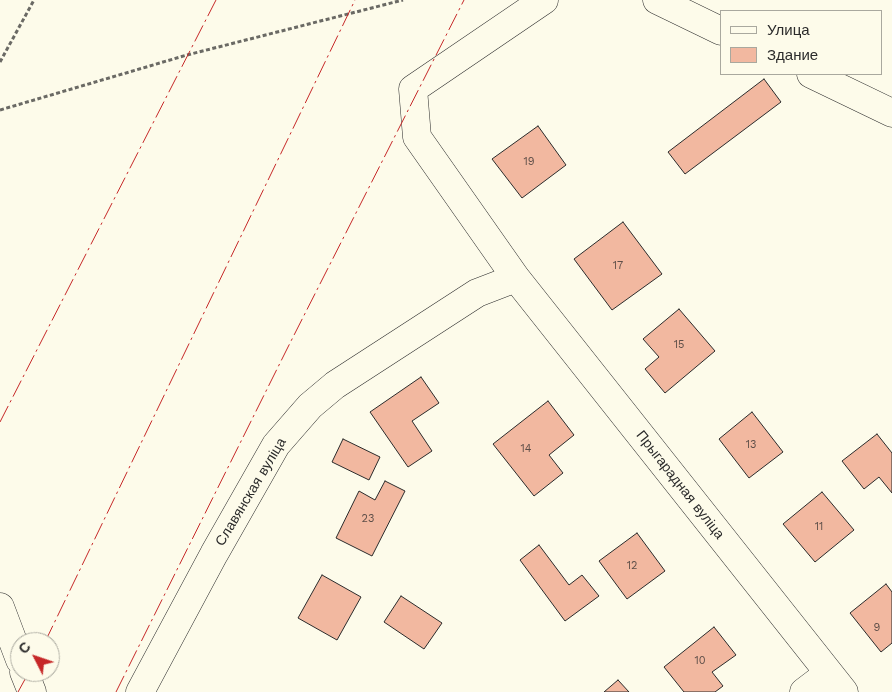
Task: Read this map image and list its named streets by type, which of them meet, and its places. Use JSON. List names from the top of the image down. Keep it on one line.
{"streets":{"street":["Прыгарадная вуліца","Славянская вуліца"]},"crossings":[["Прыгарадная вуліца","Славянская вуліца"]],"house_numbers":["19","17","15","13","14","23","11","12","9","10"],"legend":["Улица","Здание"],"north":"top left"}
